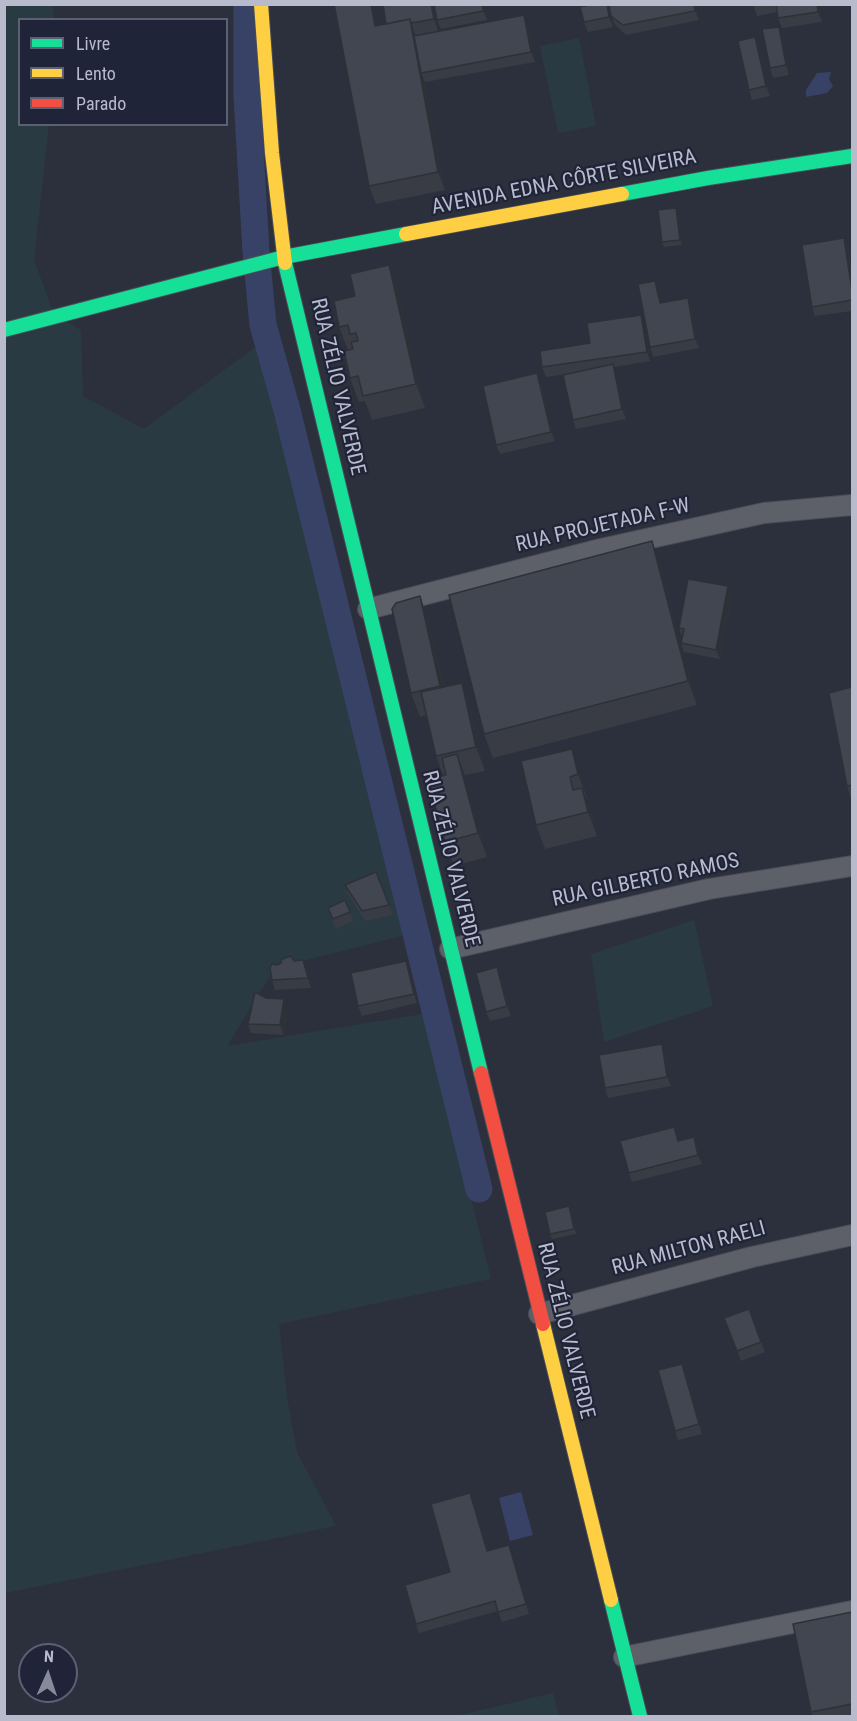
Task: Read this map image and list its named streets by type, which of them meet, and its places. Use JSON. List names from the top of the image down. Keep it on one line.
{"streets":{"street":["AVENIDA EDNA CÔRTE SILVEIRA","RUA ZÉLIO VALVERDE","RUA PROJETADA F-W","RUA GILBERTO RAMOS","RUA MILTON RAELI"]},"crossings":[["AVENIDA EDNA CÔRTE SILVEIRA","RUA ZÉLIO VALVERDE"],["RUA ZÉLIO VALVERDE","RUA PROJETADA F-W"],["RUA ZÉLIO VALVERDE","RUA GILBERTO RAMOS"],["RUA ZÉLIO VALVERDE","RUA MILTON RAELI"]],"legend":["Livre","Lento","Parado"],"north":"top"}
